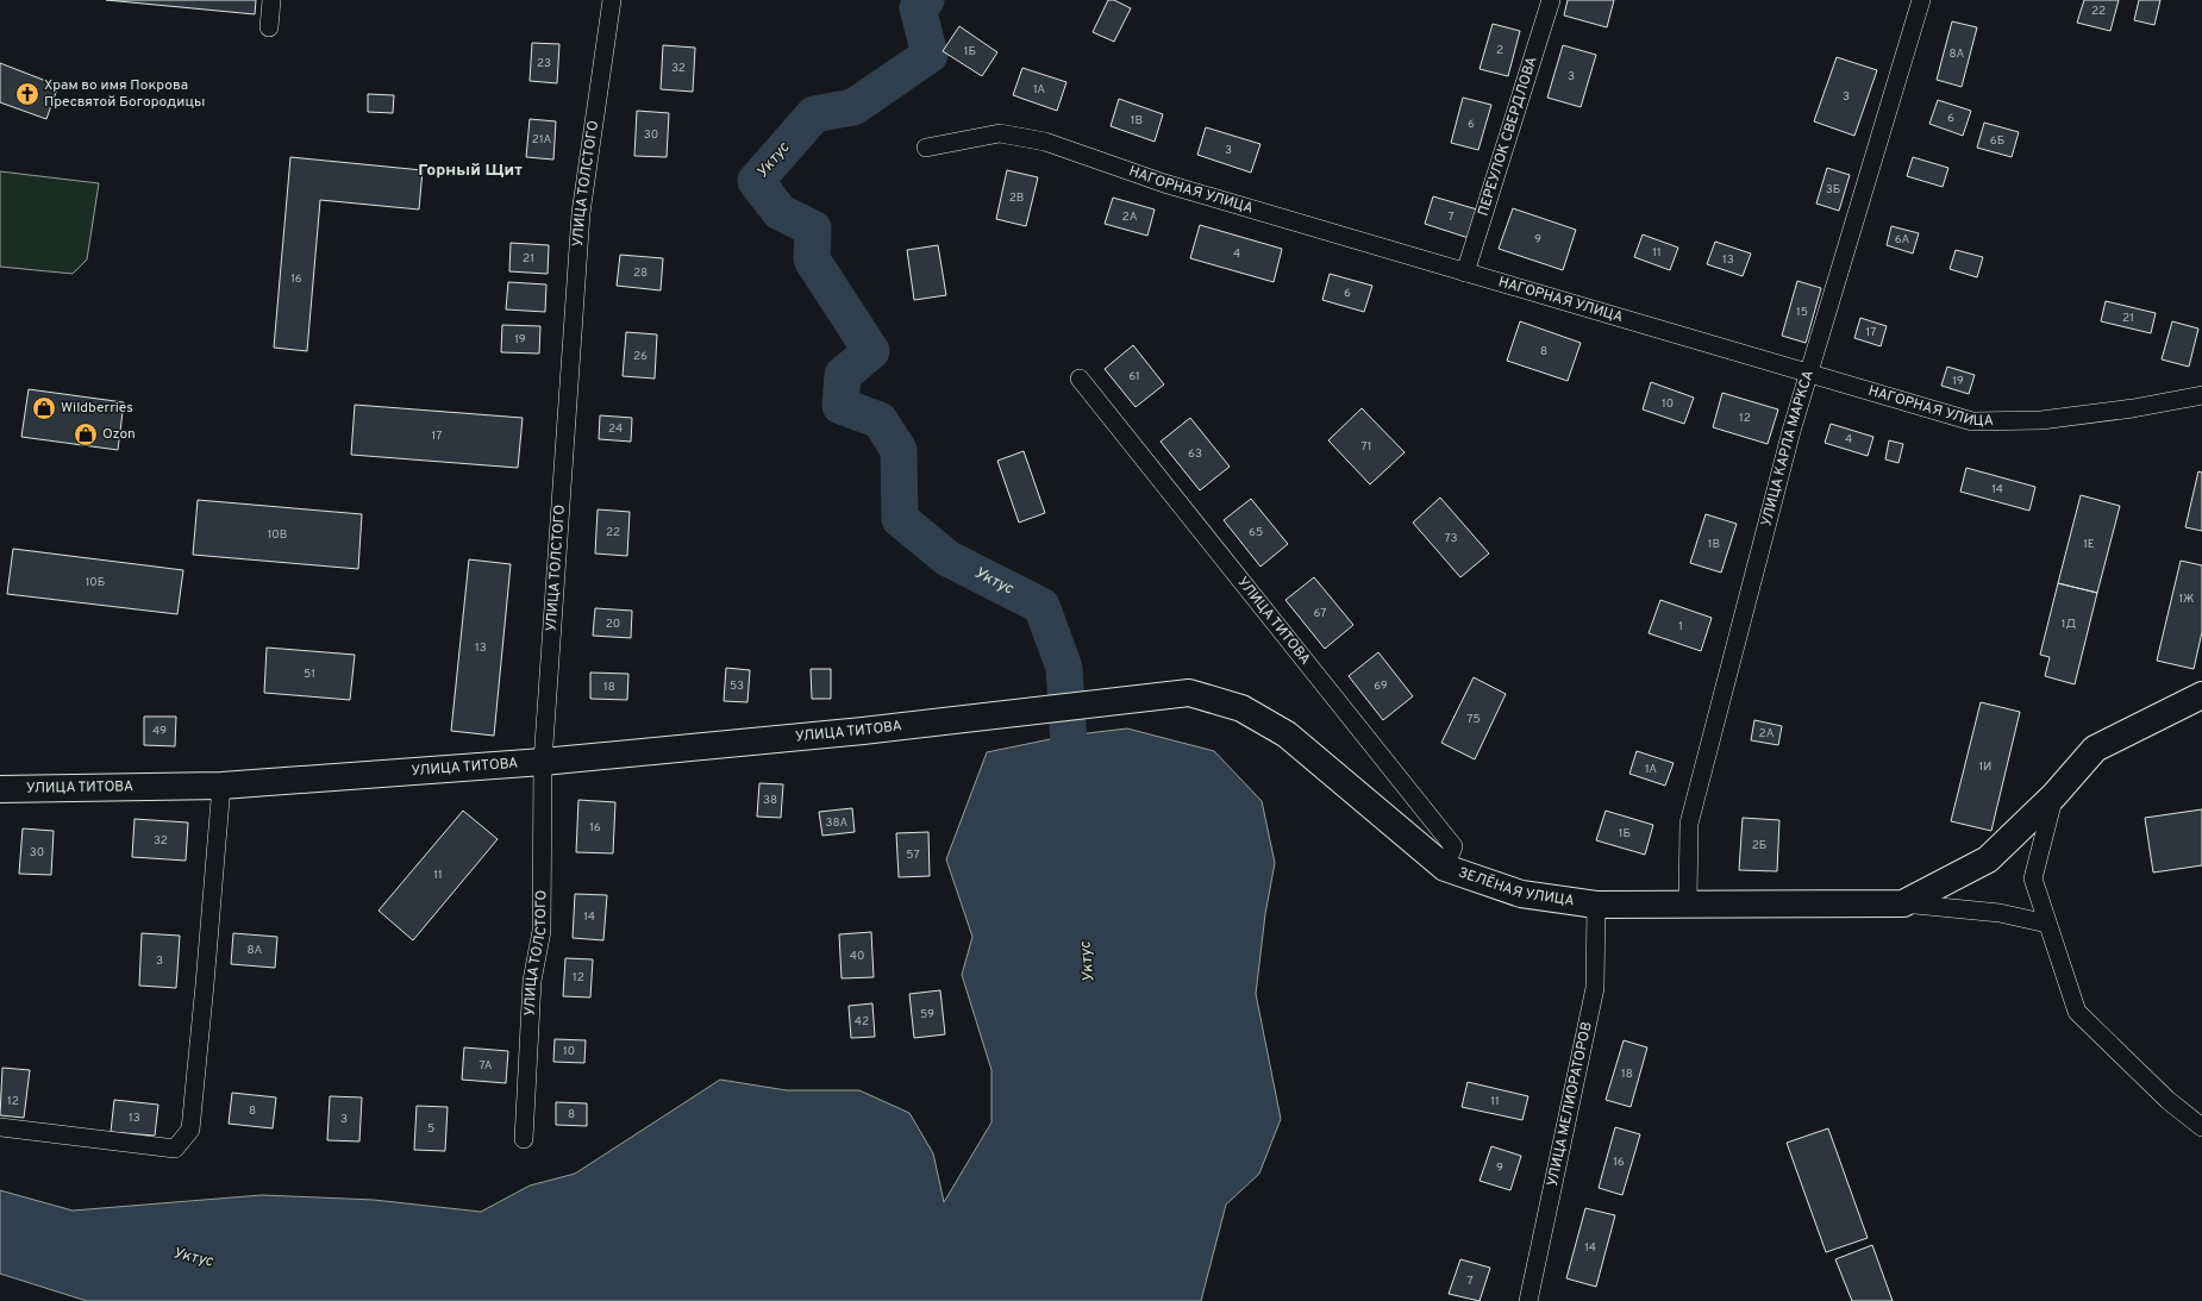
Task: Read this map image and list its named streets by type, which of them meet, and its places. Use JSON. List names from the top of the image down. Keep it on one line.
{"streets":{"street":["ПЕРЕУЛОК СВЕРДЛОВА","УЛИЦА ТОЛСТОГО","НАГОРНАЯ УЛИЦА","УЛИЦА КАРЛА МАРКСА","УЛИЦА ТИТОВА","ЗЕЛЁНАЯ УЛИЦА","УЛИЦА МЕЛИОРАТОРОВ"]},"crossings":[["ПЕРЕУЛОК СВЕРДЛОВА","НАГОРНАЯ УЛИЦА"],["УЛИЦА ТОЛСТОГО","УЛИЦА ТИТОВА"],["НАГОРНАЯ УЛИЦА","УЛИЦА КАРЛА МАРКСА"],["УЛИЦА КАРЛА МАРКСА","ЗЕЛЁНАЯ УЛИЦА"],["УЛИЦА ТИТОВА","ЗЕЛЁНАЯ УЛИЦА"],["ЗЕЛЁНАЯ УЛИЦА","УЛИЦА МЕЛИОРАТОРОВ"]],"districts":["Горный Щит"],"water":["Уктус"],"places":{"church":["Храм во имя Покрова Пресвятой Богородицы"],"shop":["Wildberries","Ozon"]},"house_numbers":["22","2","1Б","8А","23","32","3","1А","3","6","1В","6","30","21А","6Б","3","3Б","2В","2А","7","9","6А","11","4","21","13","28","16","6","15","21","17","19","8","26","61","19","10","12","24","17","4","71","63","14","22","65","10В","73","1В","1Е","10Б","1Ж","67","20","1Д","1","13","51","53","69","18","75","49","2А","1И","1А","38","38А","16","1Б","32","2Б","30","57","11","14","8А","40","3","12","59","42","10","7А","18","12","11","8","8","13","3","5","16","9","14","7"]}
